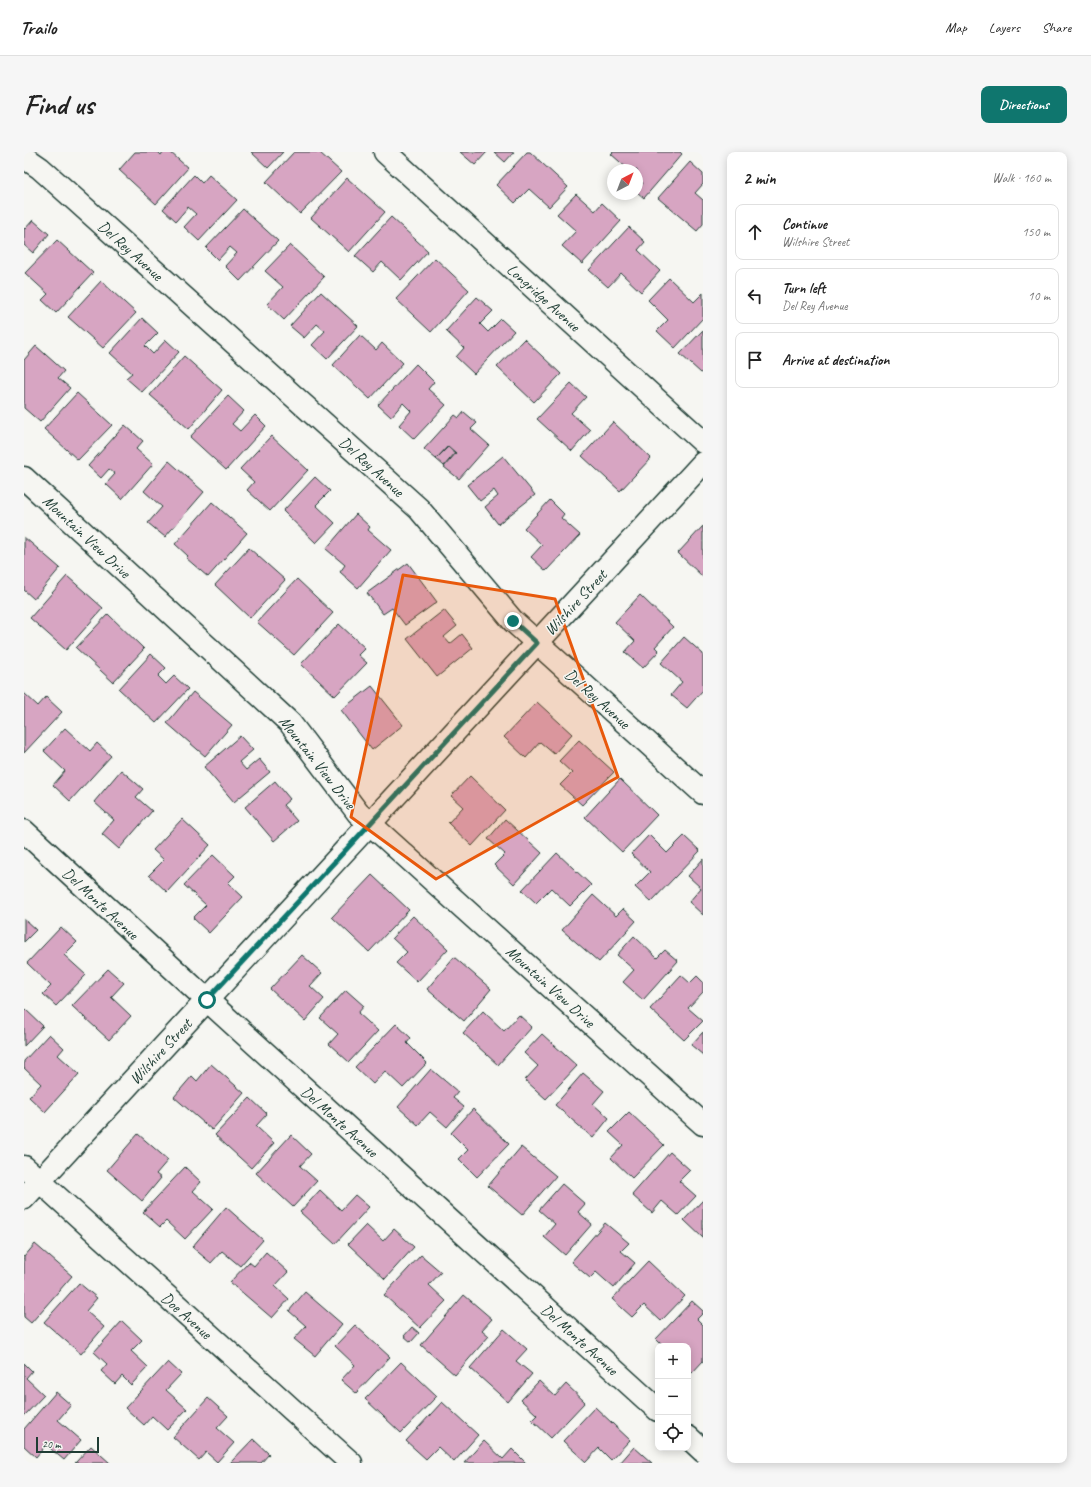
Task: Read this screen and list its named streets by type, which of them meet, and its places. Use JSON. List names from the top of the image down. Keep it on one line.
{"streets":{"street":["Del Rey Avenue","Longridge Avenue","Mountain View Drive","Wilshire Street","Del Monte Avenue","Doe Avenue"]},"crossings":[["Del Rey Avenue","Wilshire Street"],["Mountain View Drive","Wilshire Street"],["Wilshire Street","Del Monte Avenue"],["Wilshire Street","Doe Avenue"]],"scale_bar":"20 m","north":"top right","page":{"header":"Trailo","nav":["Map","Layers","Share"],"buttons":"Directions","title":"Find us","heading":["2 min","Walk · 160 m"],"list":[["Continue","Wilshire Street","150 m"],["Turn left","Del Rey Avenue","10 m"],"Arrive at destination"],"map_buttons":["+","−"],"scale":"20 m"}}
